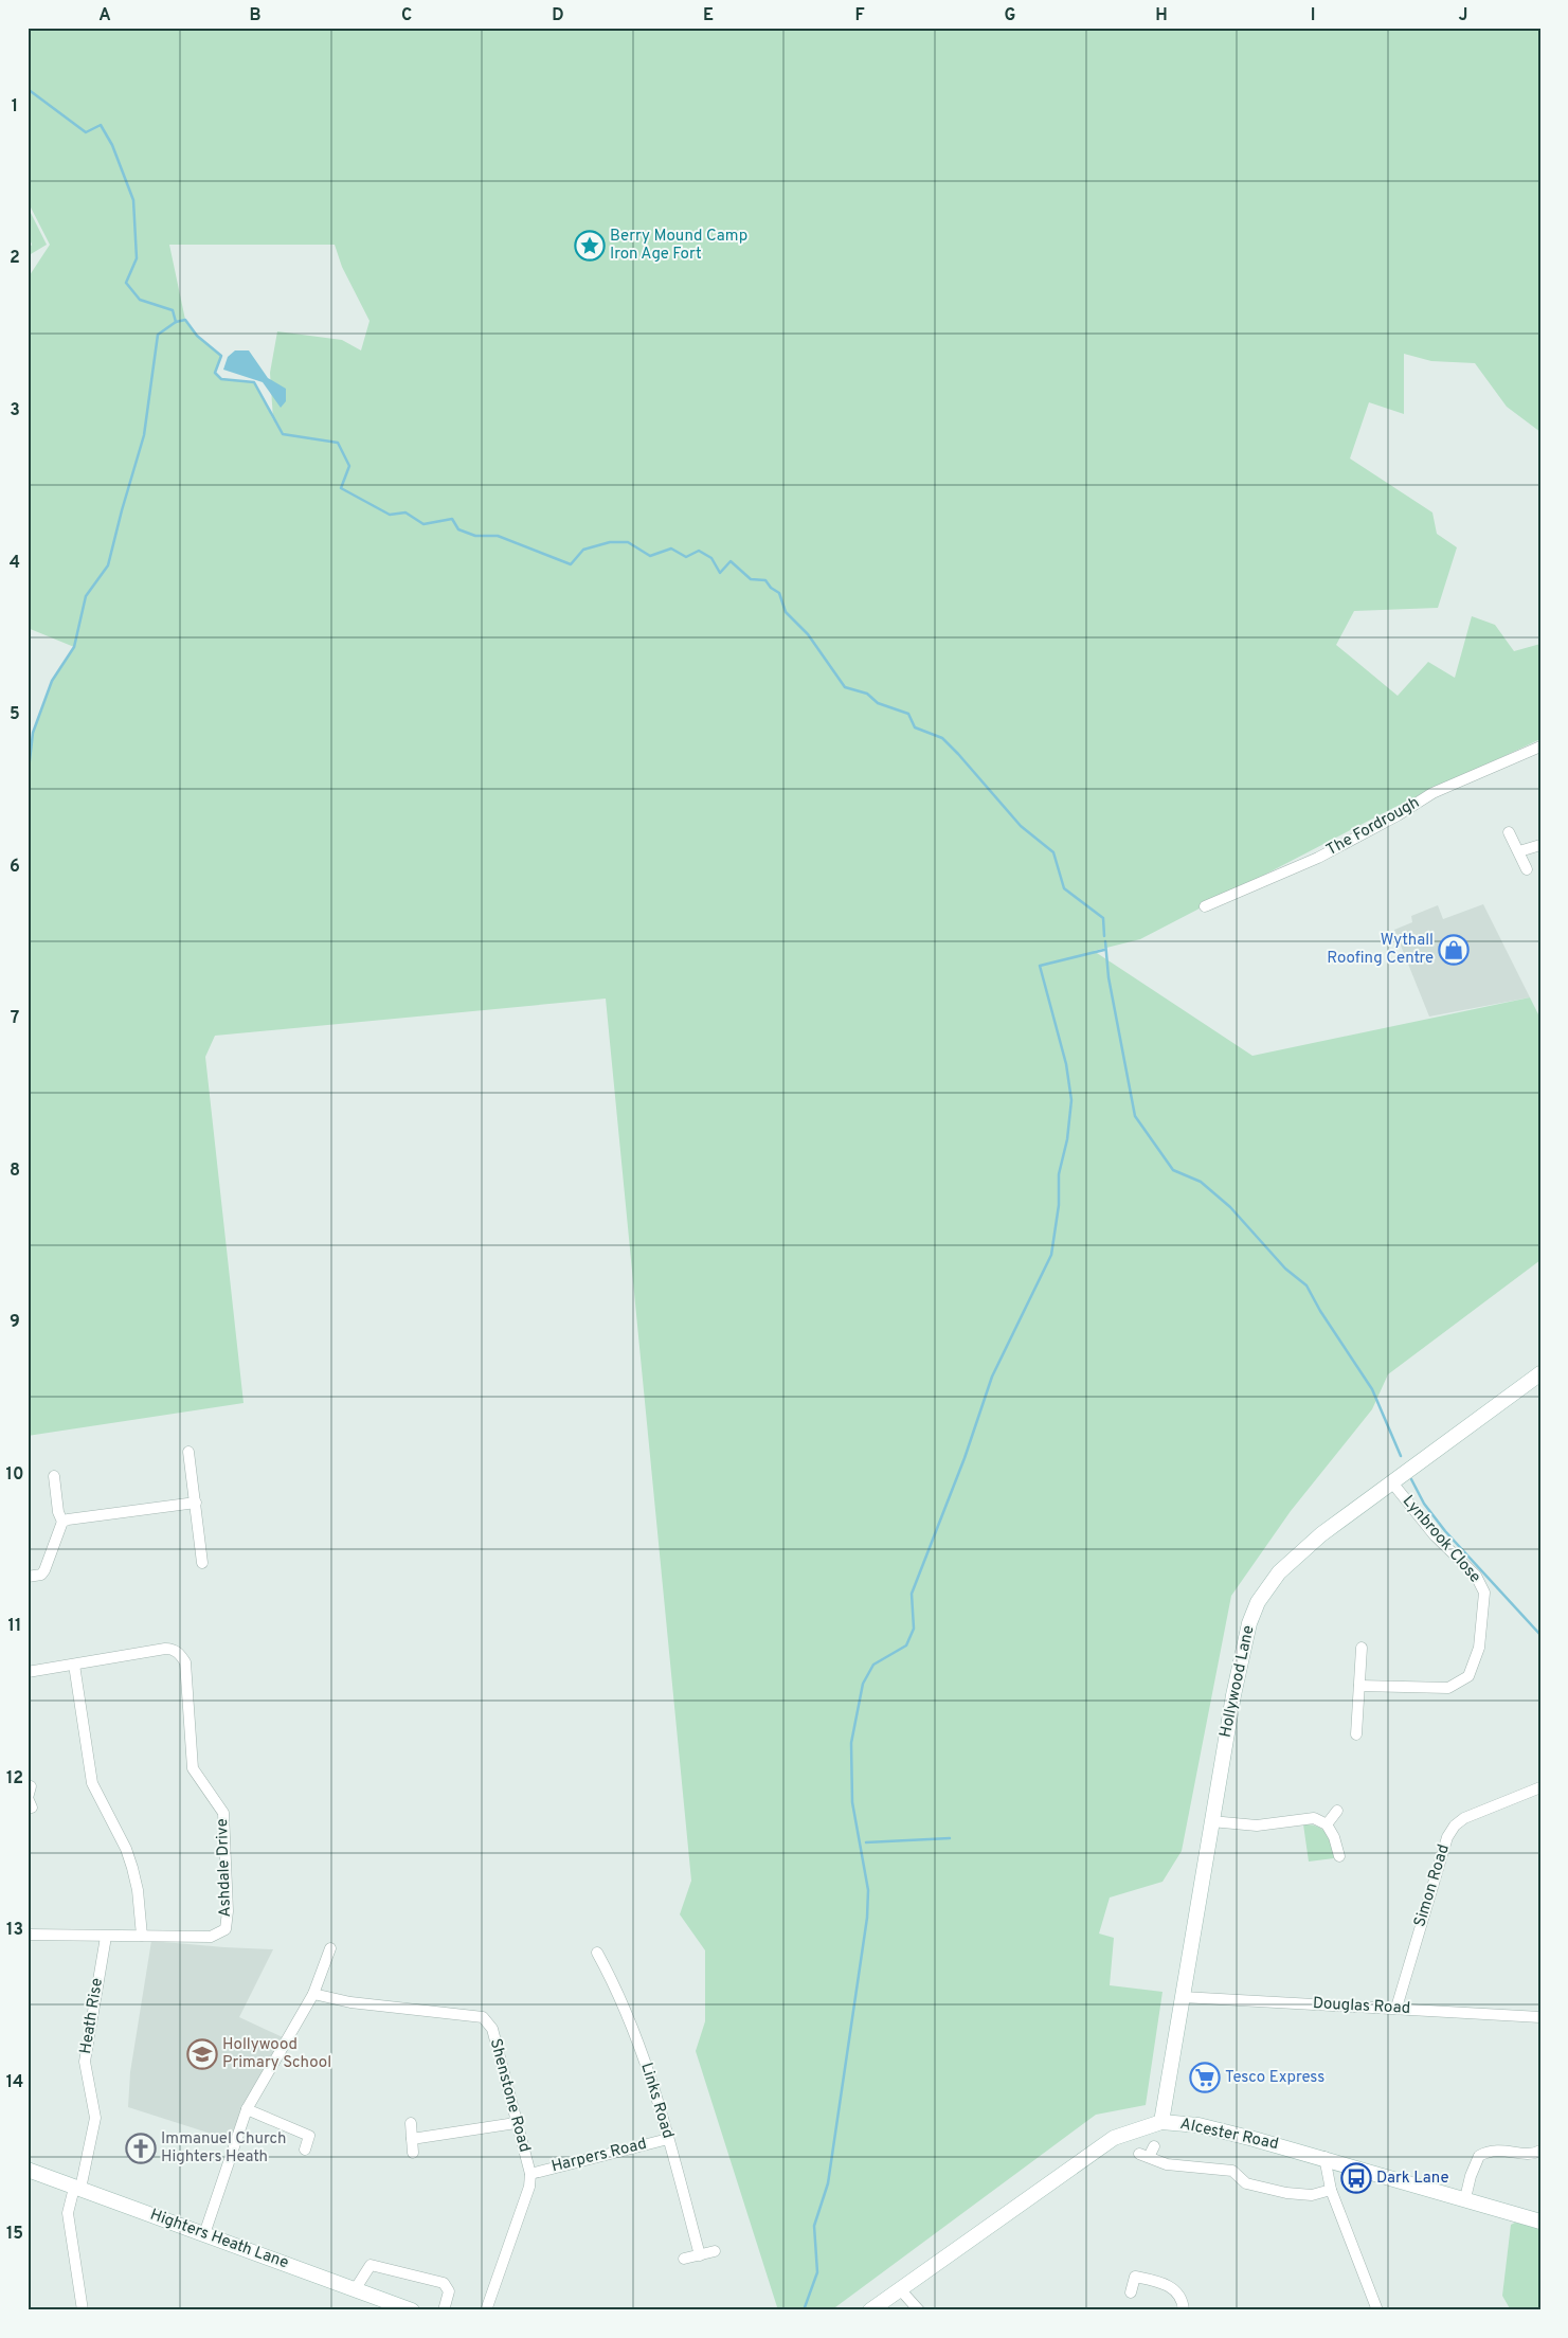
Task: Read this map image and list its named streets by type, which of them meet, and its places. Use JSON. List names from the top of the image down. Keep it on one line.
{"streets":{"street":["The Fordrough","Lynbrook Close","Hollywood Lane","Ashdale Drive","Simon Road","Douglas Road","Heath Rise","Shenstone Road","Links Road","Alcester Road","Harpers Road","Highters Heath Lane"]},"crossings":[["Lynbrook Close","Hollywood Lane"],["Hollywood Lane","Douglas Road"],["Hollywood Lane","Alcester Road"],["Simon Road","Douglas Road"],["Heath Rise","Highters Heath Lane"],["Shenstone Road","Harpers Road"],["Links Road","Harpers Road"]],"places":{"place":["Berry Mound Camp Iron Age Fort"],"shop":["Wythall Roofing Centre"],"school or university":["Hollywood Primary School"],"supermarket":["Tesco Express"],"church":["Immanuel Church Highters Heath"],"bus stop":["Dark Lane"]},"grid":{"columns":["A","B","C","D","E","F","G","H","I","J"],"rows":["1","2","3","4","5","6","7","8","9","10","11","12","13","14","15"]}}
